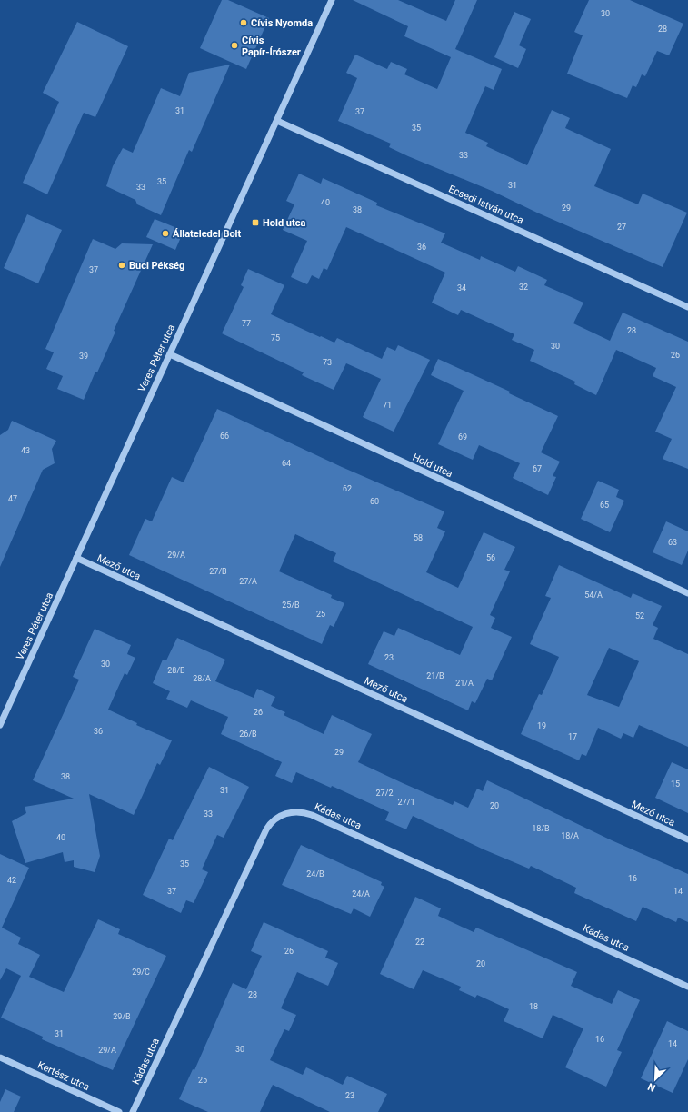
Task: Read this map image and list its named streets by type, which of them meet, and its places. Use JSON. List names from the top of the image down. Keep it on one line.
{"streets":{"street":["Ecsedi István utca","Veres Péter utca","Hold utca","Mező utca","Kádas utca","Kertész utca"]},"crossings":[["Ecsedi István utca","Veres Péter utca"],["Veres Péter utca","Hold utca"],["Veres Péter utca","Mező utca"]],"places":{"other":["Cívis Nyomda","Cívis Papír-Írószer","Állateledel Bolt","Buci Pékség"],"transit":["Hold utca"]},"house_numbers":["30","28","31","37","35","33","35","31","33","40","29","38","27","36","37","32","34","77","28","75","30","26","39","73","71","66","69","43","64","67","62","47","60","65","58","63","29/A","56","27/B","27/A","54/A","25/B","25","52","23","30","28/B","21/B","28/A","21/A","26","19","36","26/B","17","29","38","15","31","27/2","27/1","20","33","18/B","18/A","40","35","24/B","16","42","37","14","24/A","22","26","20","29/C","28","18","29/B","31","16","14","30","29/A","25","23"],"north":"bottom left"}
